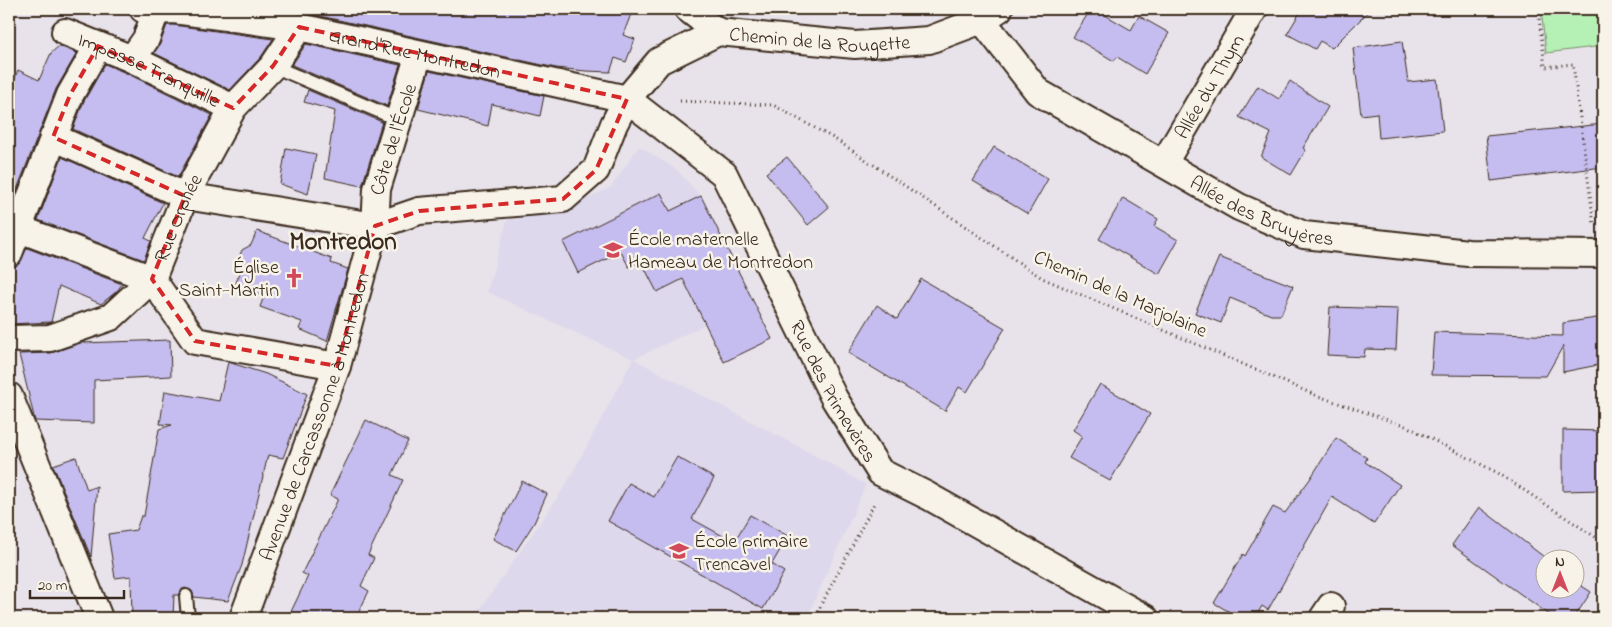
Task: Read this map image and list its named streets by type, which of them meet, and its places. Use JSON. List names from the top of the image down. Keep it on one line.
{"streets":{"street":["Chemin de la Rougette","Grand'Rue Montredon","Impasse Tranquille","Allée du Thym","Côte de l'École","Allée des Bruyères","Rue Orphée","Rue des Primevères","Avenue de Carcassonne à Montredon"],"path":["Chemin de la Marjolaine"]},"crossings":[["Chemin de la Rougette","Grand'Rue Montredon"],["Chemin de la Rougette","Allée des Bruyères"],["Chemin de la Rougette","Rue des Primevères"],["Grand'Rue Montredon","Côte de l'École"],["Grand'Rue Montredon","Rue Orphée"],["Grand'Rue Montredon","Rue des Primevères"],["Impasse Tranquille","Rue Orphée"],["Allée du Thym","Allée des Bruyères"],["Côte de l'École","Avenue de Carcassonne à Montredon"]],"districts":["Montredon"],"places":{"school or university":["École maternelle Hameau de Montredon","École primaire Trencavel"],"church":["Église Saint-Martin"]},"scale_bar":"20 m","north":"top"}
